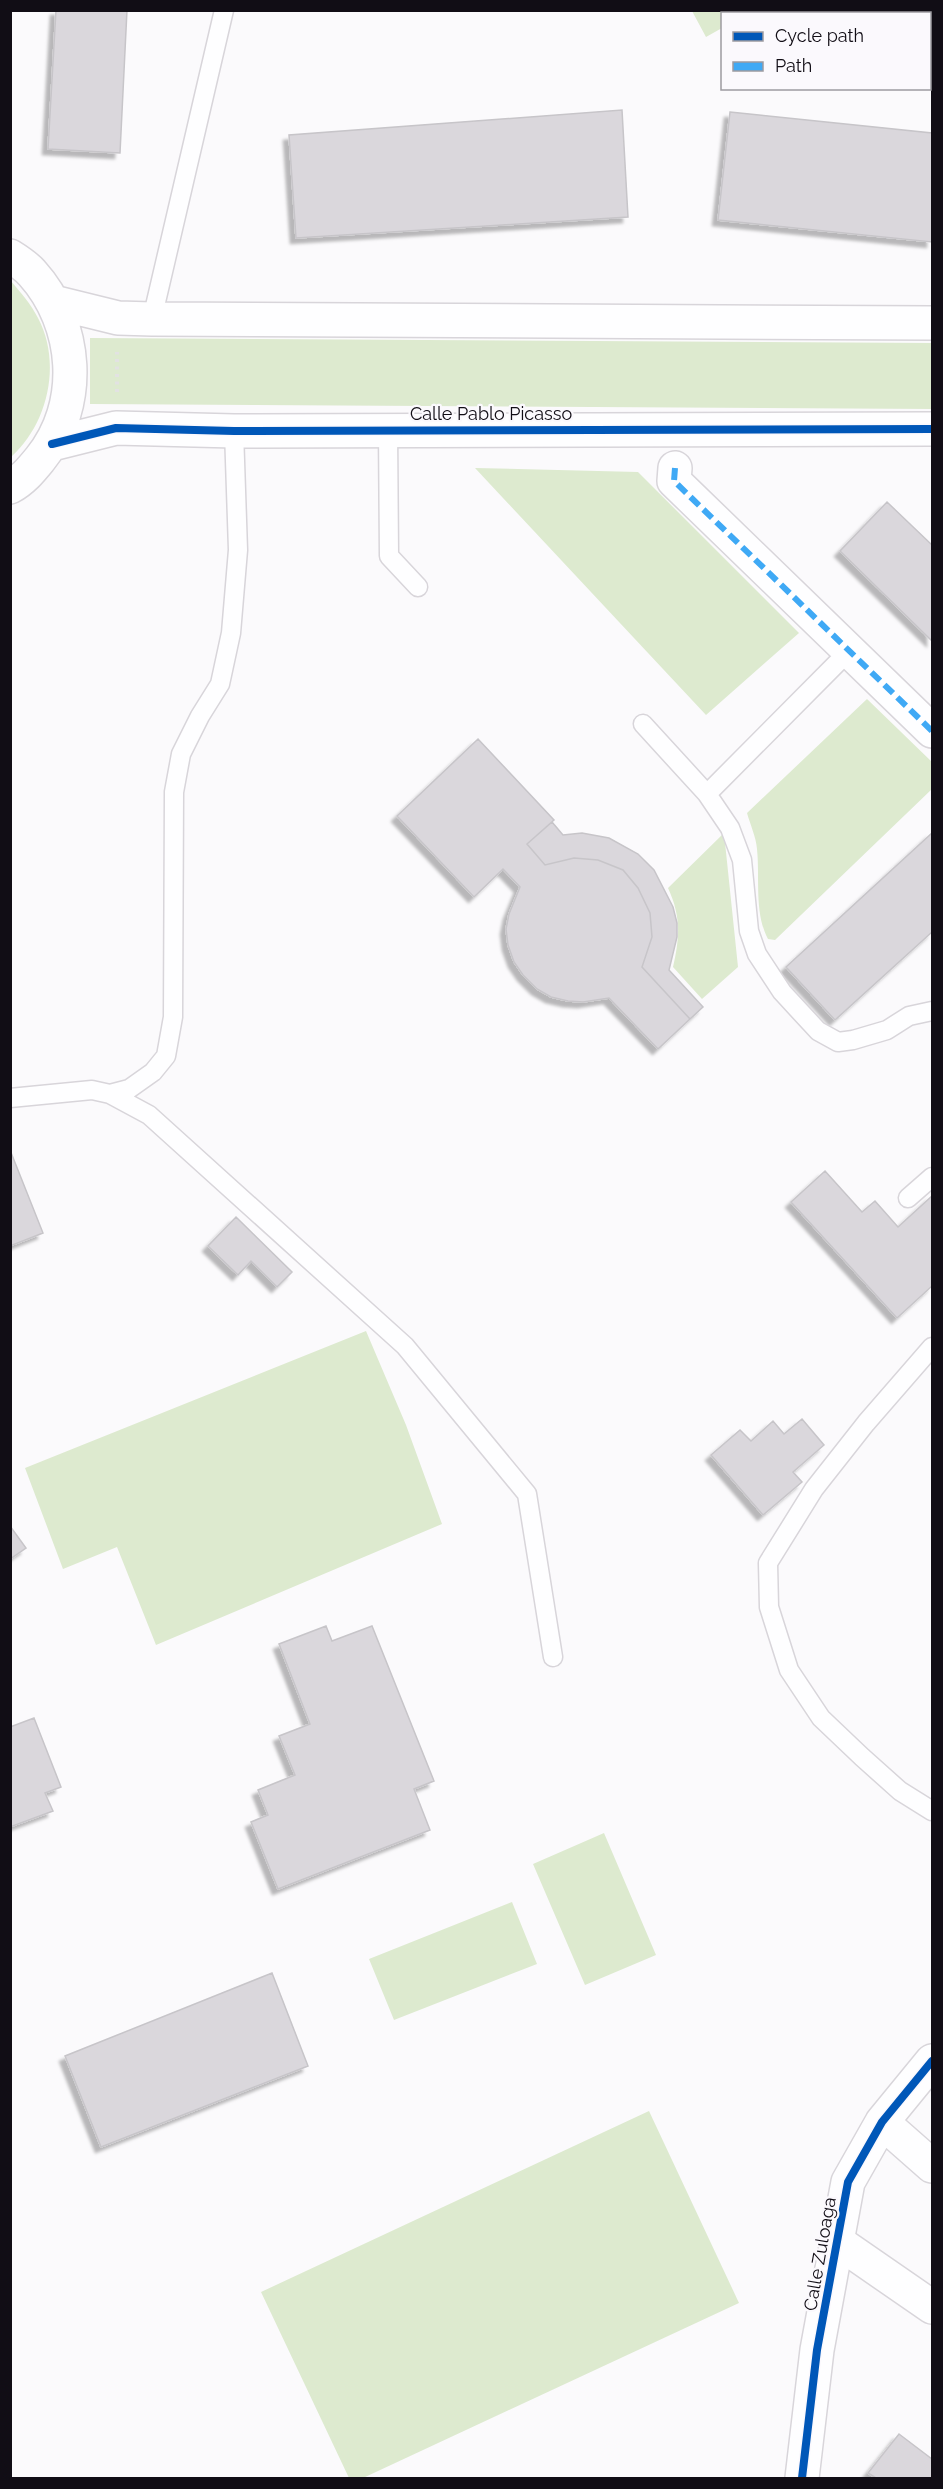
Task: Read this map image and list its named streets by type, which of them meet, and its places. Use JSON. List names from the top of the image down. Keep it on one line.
{"streets":{"street":["Calle Pablo Picasso","Calle Zuloaga"]},"legend":["Cycle path","Path"]}
